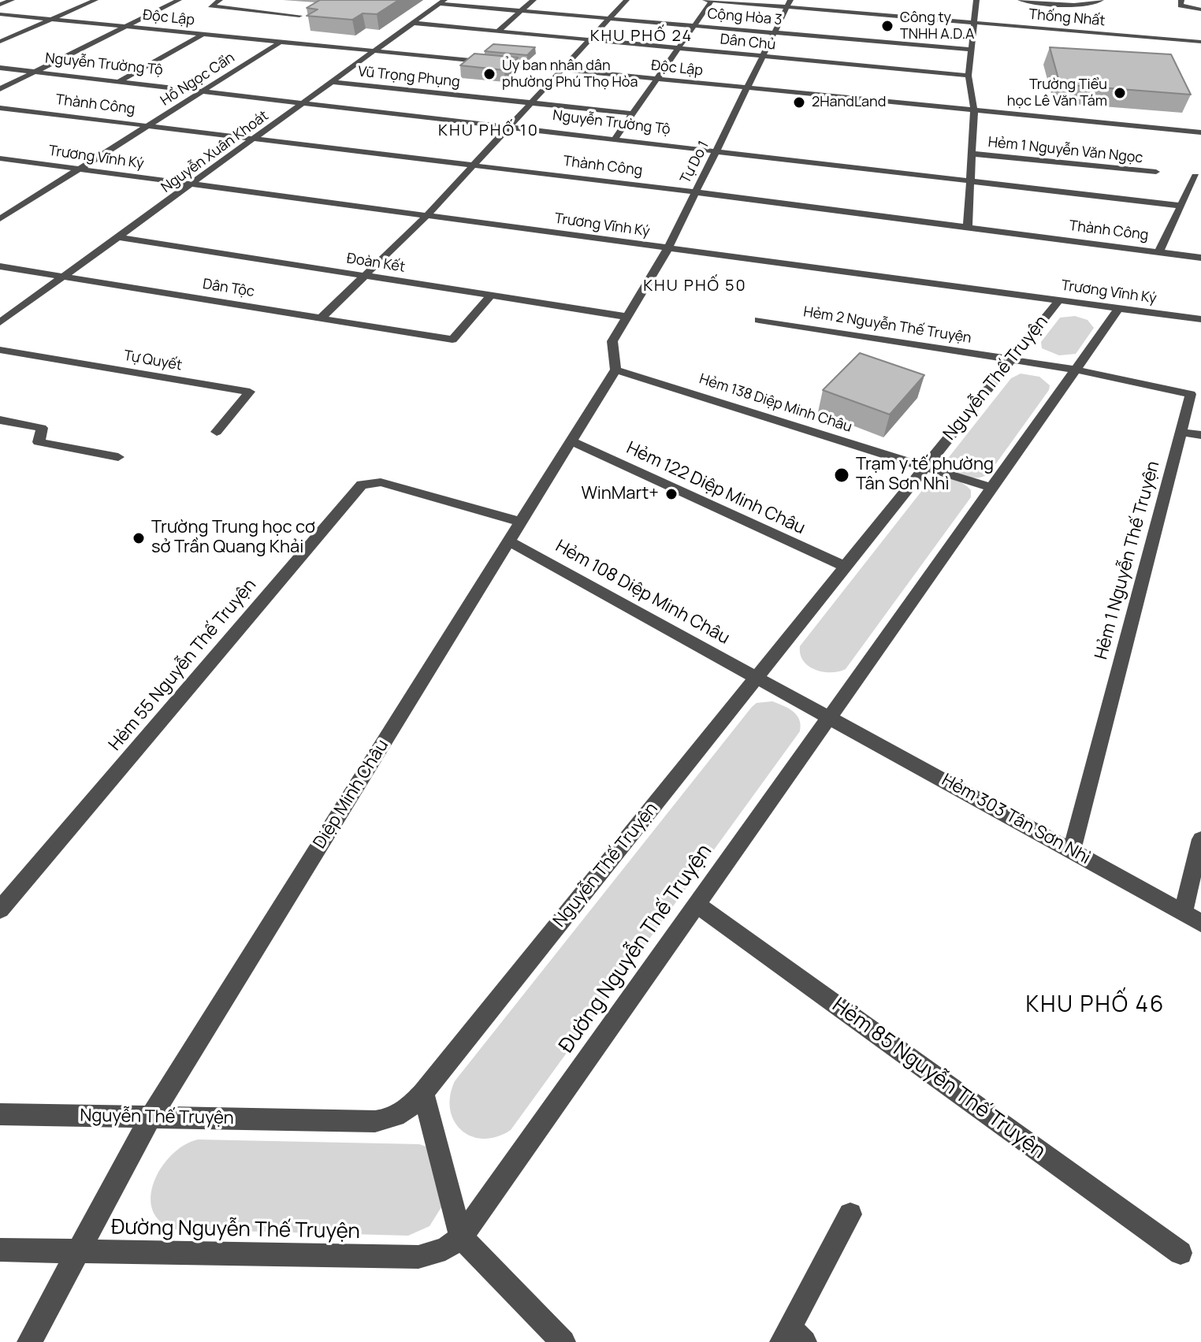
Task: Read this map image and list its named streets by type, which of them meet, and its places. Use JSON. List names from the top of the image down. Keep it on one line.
{"streets":{"street":["Cộng Hòa 3","Độc Lập","Thống Nhất","Dân Chủ","Nguyễn Trường Tộ","Vũ Trọng Phụng","Hồ Ngọc Cẩn","Thành Công","Hẻm 1 Nguyễn Văn Ngọc","Nguyễn Xuân Khoát","Trương Vĩnh Ký","Tự Do 1","Đoàn Kết","Dân Tộc","Hẻm 2 Nguyễn Thế Truyện","Tự Quyết","Nguyễn Thế Truyện","Hẻm 138 Diệp Minh Châu","Hẻm 122 Diệp Minh Châu","Hẻm 1 Nguyễn Thế Truyện","Hẻm 108 Diệp Minh Châu","Hẻm 55 Nguyễn Thế Truyện","Diệp Minh Châu","Hẻm 303 Tân Sơn Nhì","Đường Nguyễn Thế Truyện","Hẻm 85 Nguyễn Thế Truyện"]},"crossings":[["Cộng Hòa 3","Nguyễn Xuân Khoát"],["Cộng Hòa 3","Tự Do 1"],["Độc Lập","Hồ Ngọc Cẩn"],["Độc Lập","Nguyễn Xuân Khoát"],["Độc Lập","Tự Do 1"],["Thống Nhất","Tự Do 1"],["Dân Chủ","Nguyễn Xuân Khoát"],["Dân Chủ","Tự Do 1"],["Nguyễn Trường Tộ","Hồ Ngọc Cẩn"],["Nguyễn Trường Tộ","Nguyễn Xuân Khoát"],["Nguyễn Trường Tộ","Tự Do 1"],["Vũ Trọng Phụng","Nguyễn Xuân Khoát"],["Hồ Ngọc Cẩn","Thành Công"],["Hồ Ngọc Cẩn","Trương Vĩnh Ký"],["Thành Công","Nguyễn Xuân Khoát"],["Thành Công","Tự Do 1"],["Nguyễn Xuân Khoát","Trương Vĩnh Ký"],["Nguyễn Xuân Khoát","Đoàn Kết"],["Nguyễn Xuân Khoát","Dân Tộc"],["Trương Vĩnh Ký","Tự Do 1"],["Trương Vĩnh Ký","Nguyễn Thế Truyện"],["Trương Vĩnh Ký","Đường Nguyễn Thế Truyện"],["Đoàn Kết","Dân Tộc"],["Hẻm 2 Nguyễn Thế Truyện","Nguyễn Thế Truyện"],["Hẻm 2 Nguyễn Thế Truyện","Hẻm 1 Nguyễn Thế Truyện"],["Hẻm 2 Nguyễn Thế Truyện","Đường Nguyễn Thế Truyện"],["Nguyễn Thế Truyện","Hẻm 138 Diệp Minh Châu"],["Nguyễn Thế Truyện","Hẻm 122 Diệp Minh Châu"],["Nguyễn Thế Truyện","Hẻm 108 Diệp Minh Châu"],["Nguyễn Thế Truyện","Diệp Minh Châu"],["Hẻm 138 Diệp Minh Châu","Diệp Minh Châu"],["Hẻm 138 Diệp Minh Châu","Đường Nguyễn Thế Truyện"],["Hẻm 122 Diệp Minh Châu","Diệp Minh Châu"],["Hẻm 1 Nguyễn Thế Truyện","Hẻm 303 Tân Sơn Nhì"],["Hẻm 1 Nguyễn Thế Truyện","Đường Nguyễn Thế Truyện"],["Hẻm 108 Diệp Minh Châu","Diệp Minh Châu"],["Hẻm 108 Diệp Minh Châu","Hẻm 303 Tân Sơn Nhì"],["Hẻm 108 Diệp Minh Châu","Đường Nguyễn Thế Truyện"],["Hẻm 55 Nguyễn Thế Truyện","Diệp Minh Châu"],["Diệp Minh Châu","Đường Nguyễn Thế Truyện"],["Hẻm 303 Tân Sơn Nhì","Đường Nguyễn Thế Truyện"],["Đường Nguyễn Thế Truyện","Hẻm 85 Nguyễn Thế Truyện"]],"districts":["KHU PHỐ 24","KHU PHỐ 10","KHU PHỐ 50","KHU PHỐ 46"],"places":["Công ty TNHH A.D.A","Ủy ban nhân dân phường Phú Thọ Hòa","Trường Tiểu học Lê Văn Tám","2HandLand","Trạm y tế phường Tân Sơn Nhì","WinMart+","Trường Trung học cơ sở Trần Quang Khải"]}
